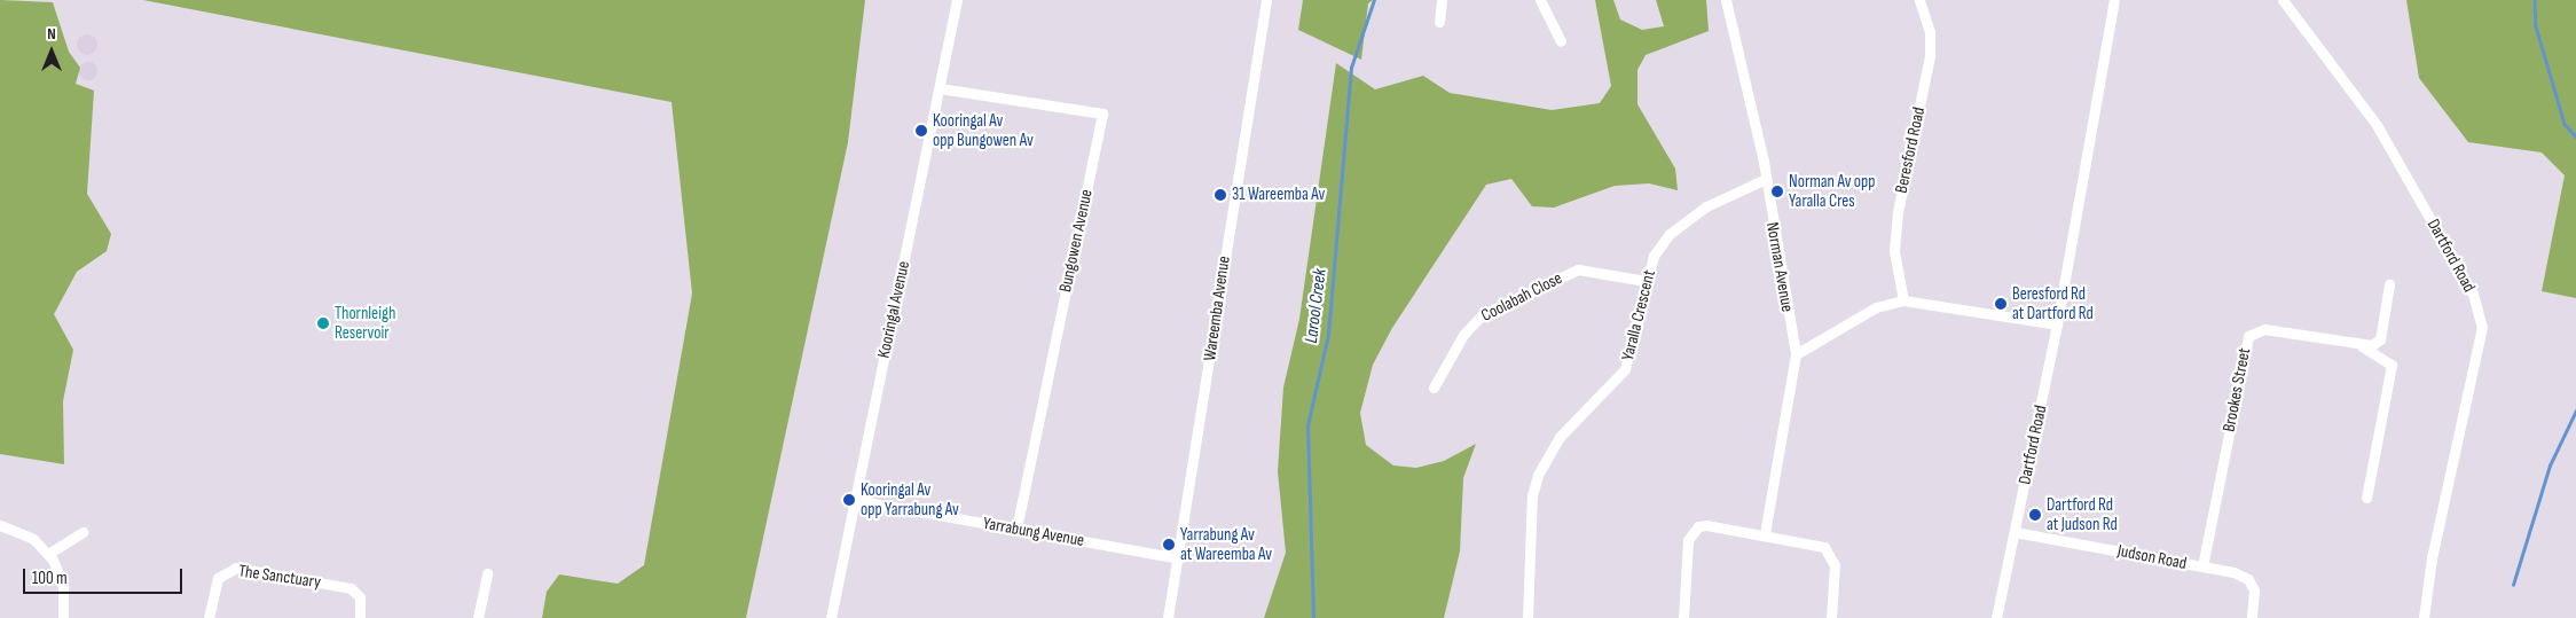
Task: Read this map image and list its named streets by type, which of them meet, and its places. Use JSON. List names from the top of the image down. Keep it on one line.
{"streets":{"street":["Beresford Road","Bungowen Avenue","Dartford Road","Norman Avenue","Coolabah Close","Wareemba Avenue","Kooringal Avenue","Yaralla Crescent","Brookes Street","Yarrabung Avenue","Judson Road","The Sanctuary"]},"crossings":[["Bungowen Avenue","Kooringal Avenue"],["Bungowen Avenue","Yarrabung Avenue"],["Dartford Road","Judson Road"],["Norman Avenue","Yaralla Crescent"],["Coolabah Close","Yaralla Crescent"],["Wareemba Avenue","Yarrabung Avenue"],["Kooringal Avenue","Yarrabung Avenue"],["Brookes Street","Judson Road"]],"water":["Larool Creek"],"places":["Kooringal Av opp Bungowen Av","Norman Av opp Yaralla Cres","31 Wareemba Av","Beresford Rd at Dartford Rd","Thornleigh Reservoir","Kooringal Av opp Yarrabung Av","Dartford Rd at Judson Rd","Yarrabung Av at Wareemba Av"],"scale_bar":"100 m","north":"top"}
